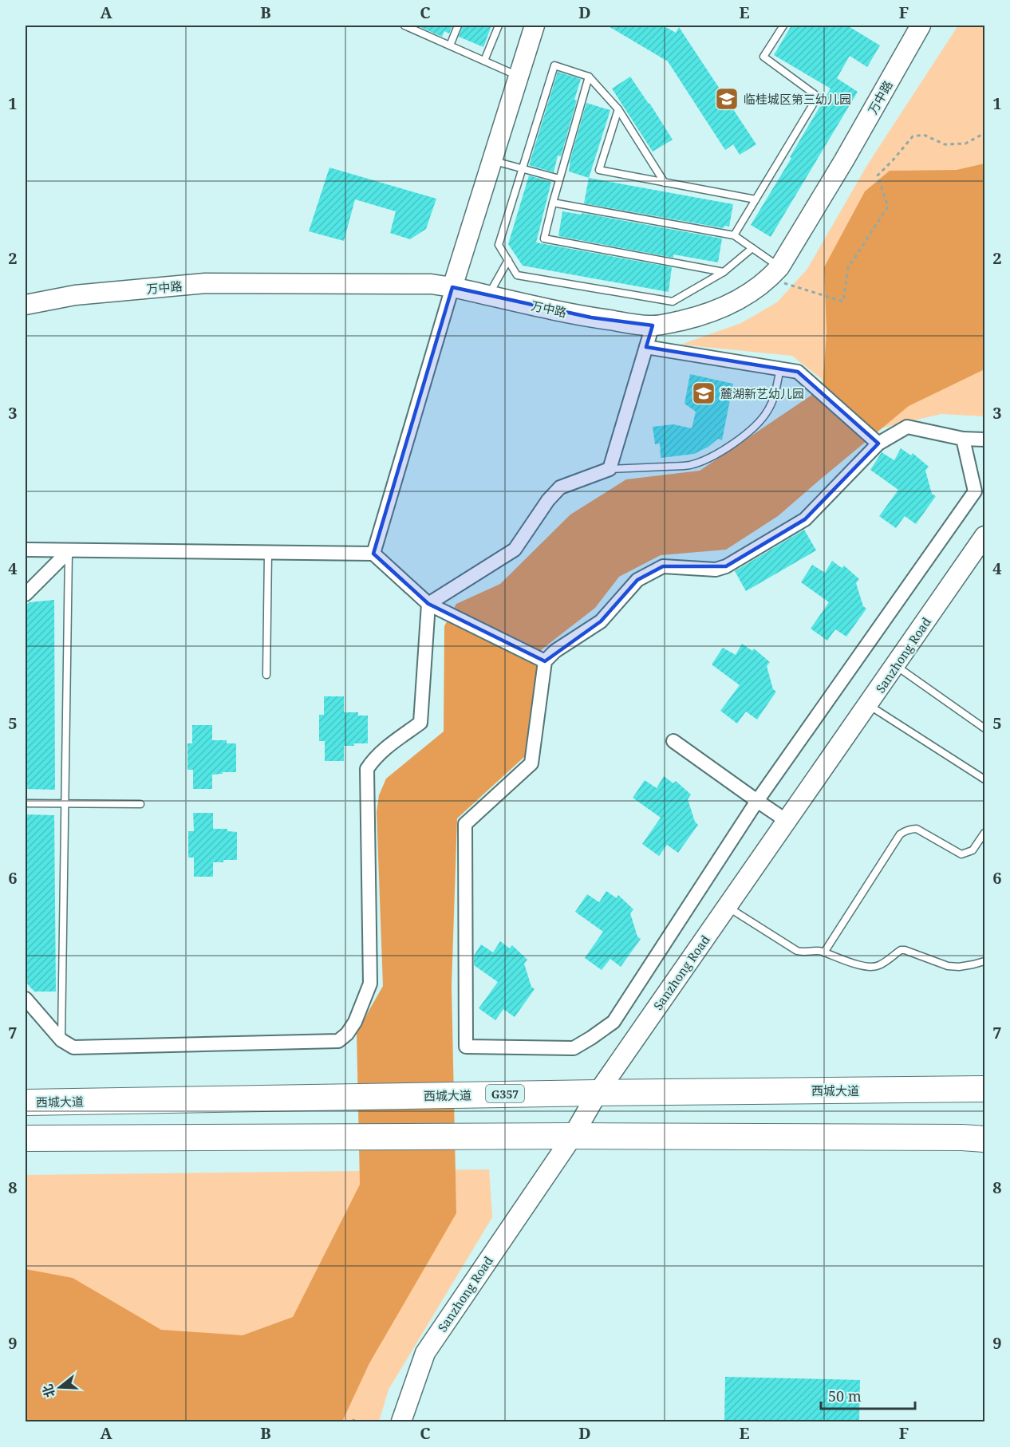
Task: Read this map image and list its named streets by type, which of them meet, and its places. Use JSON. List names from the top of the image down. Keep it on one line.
{"streets":{"highway":["西城大道","G357"],"street":["万中路","Sanzhong Road"]},"crossings":[["Sanzhong Road","西城大道"]],"places":{"school or university":["临桂城区第三幼儿园","麓湖新艺幼儿园"]},"scale_bar":"50 m","north":"left","grid":{"columns":["A","B","C","D","E","F"],"rows":["1","2","3","4","5","6","7","8","9"]}}
